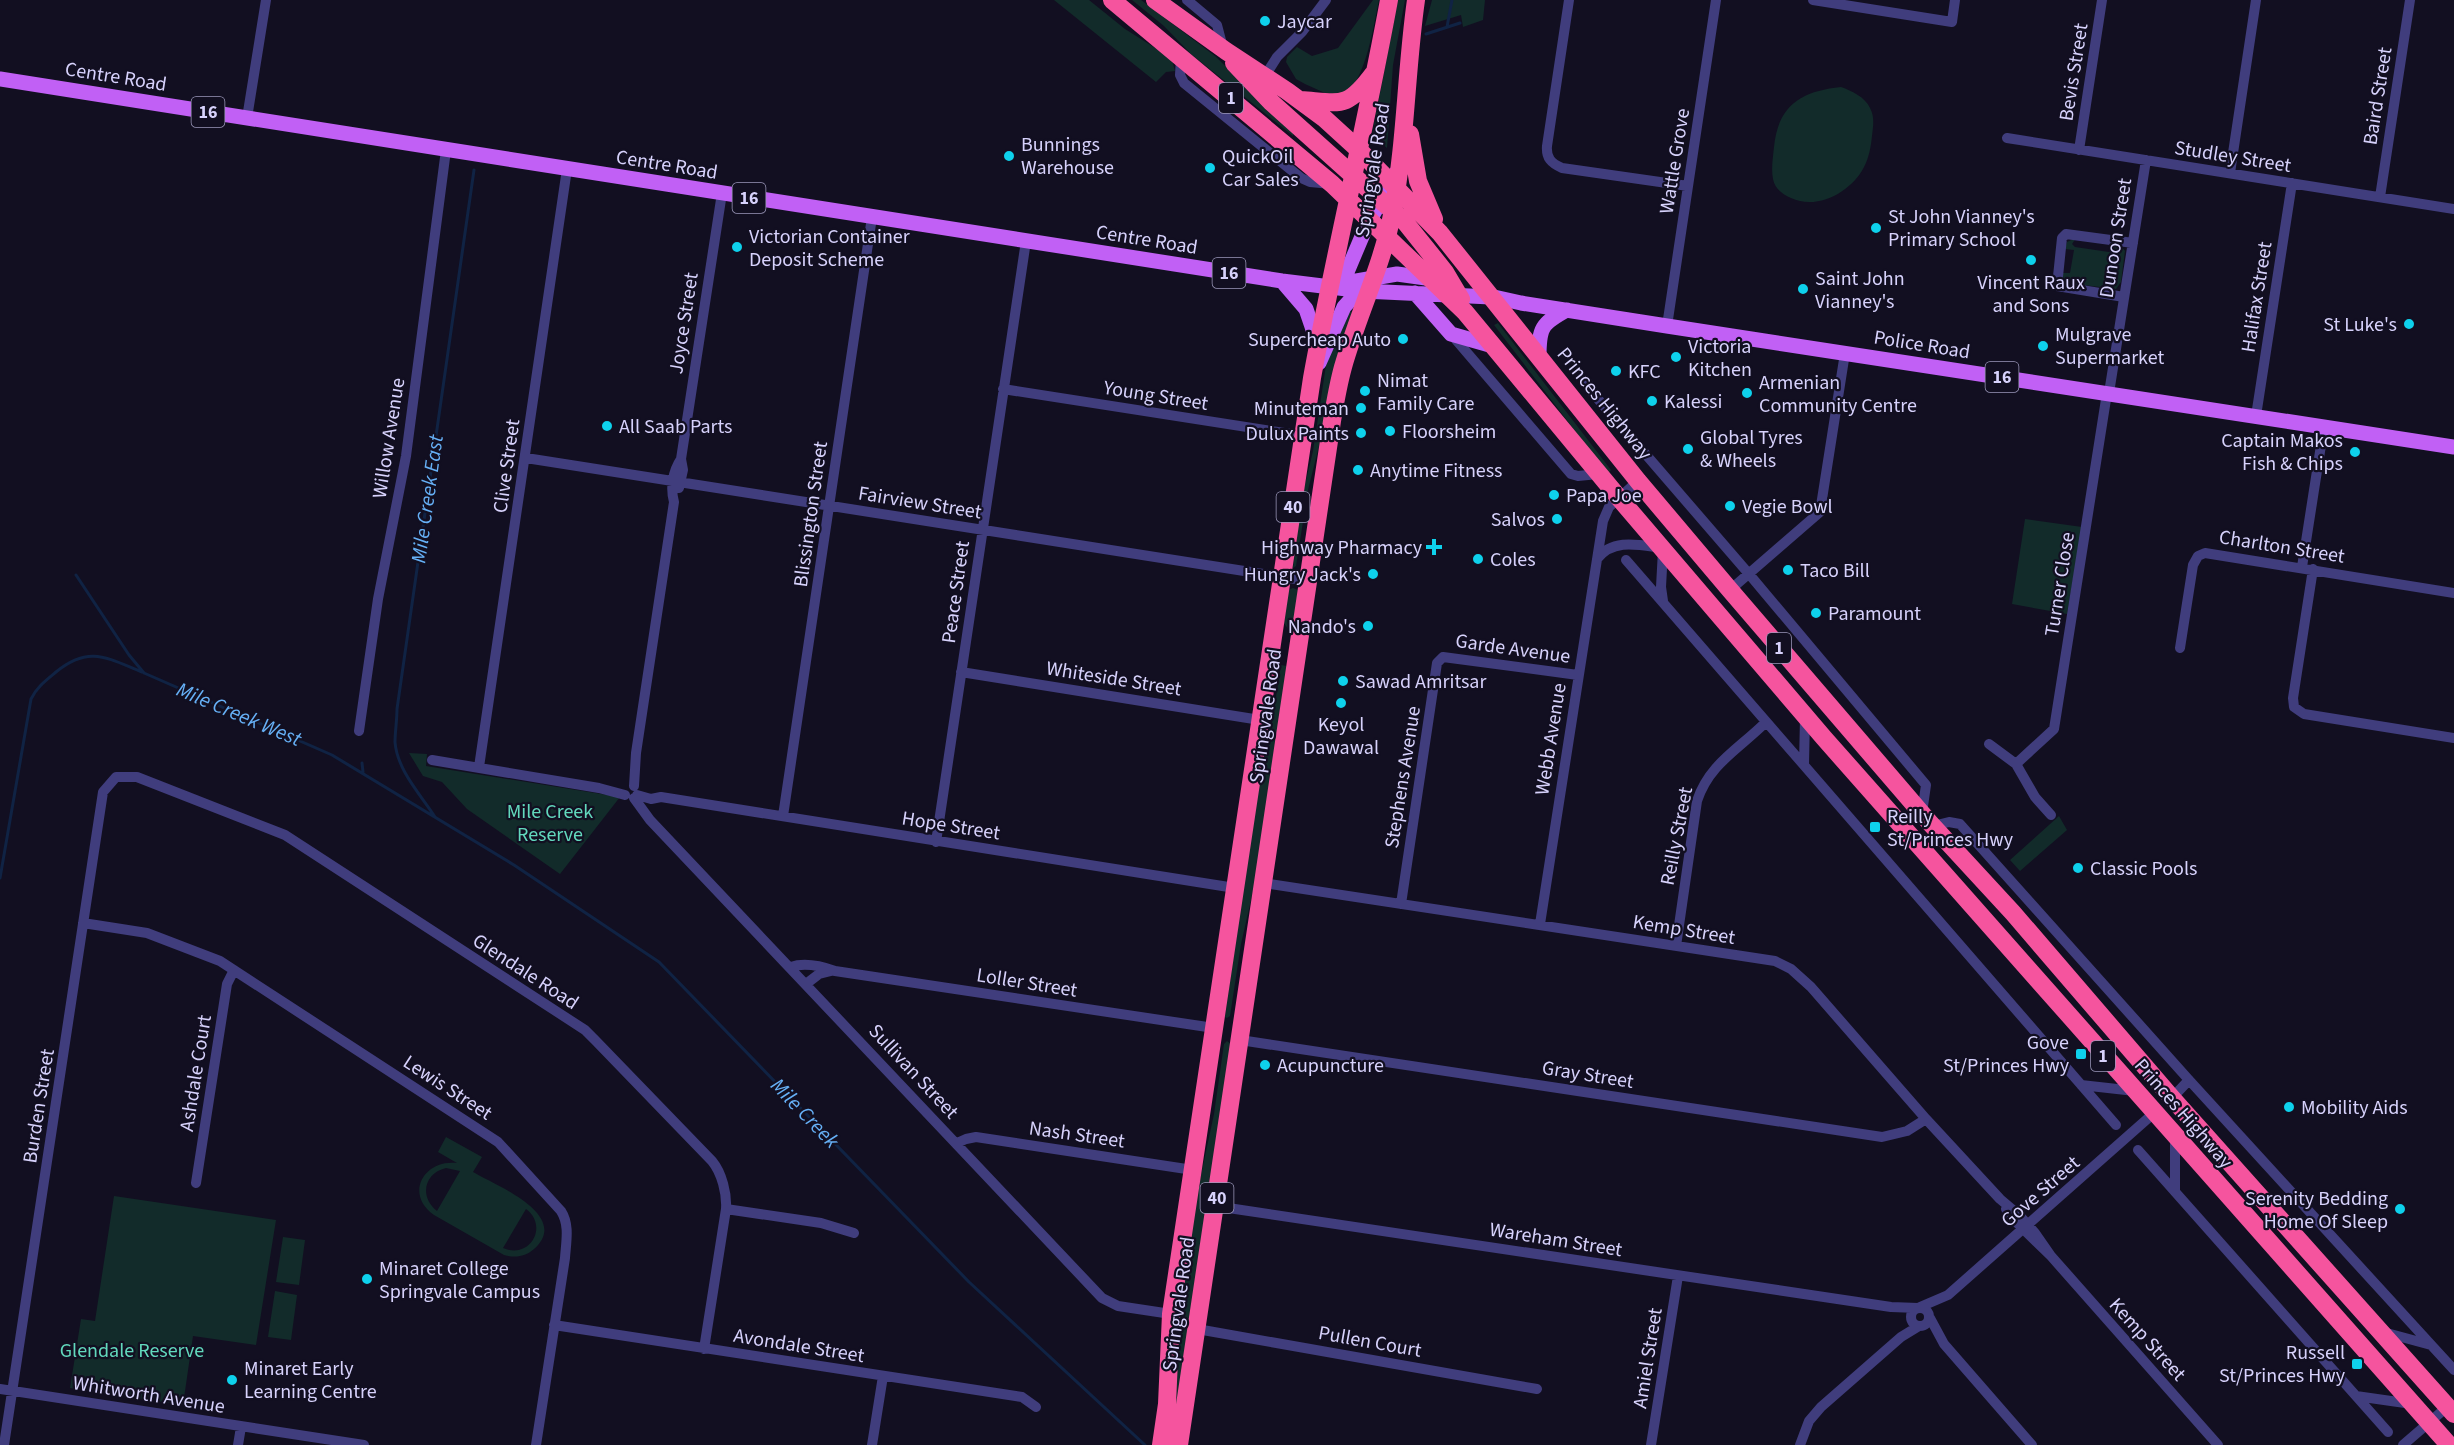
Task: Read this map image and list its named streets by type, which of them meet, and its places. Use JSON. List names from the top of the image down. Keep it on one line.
{"streets":{"highway":["1","Springvale Road","Princes Highway","40"],"main road":["Centre Road","16","Police Road"],"street":["Bevis Street","Baird Street","Studley Street","Wattle Grove","Dunoon Street","Halifax Street","Joyce Street","Young Street","Willow Avenue","Clive Street","Fairview Street","Blissington Street","Charlton Street","Turner Close","Peace Street","Garde Avenue","Whiteside Street","Webb Avenue","Stephens Avenue","Hope Street","Reilly Street","Kemp Street","Glendale Road","Loller Street","Sullivan Street","Ashdale Court","Gray Street","Lewis Street","Burden Street","Nash Street","Gove Street","Wareham Street","Pullen Court","Avondale Street","Amiel Street","Whitworth Avenue"]},"crossings":[["Bevis Street","Studley Street"],["Centre Road","Springvale Road"],["Centre Road","Joyce Street"],["Centre Road","Police Road"],["Centre Road","Princes Highway"],["Centre Road","Willow Avenue"],["Centre Road","Clive Street"],["Centre Road","Blissington Street"],["Centre Road","Peace Street"],["Baird Street","Studley Street"],["Studley Street","Dunoon Street"],["Studley Street","Halifax Street"],["Wattle Grove","Police Road"],["Springvale Road","Young Street"],["Springvale Road","Princes Highway"],["Springvale Road","Fairview Street"],["Springvale Road","Whiteside Street"],["Springvale Road","Hope Street"],["Springvale Road","Kemp Street"],["Springvale Road","Loller Street"],["Springvale Road","Sullivan Street"],["Springvale Road","Gray Street"],["Springvale Road","Nash Street"],["Springvale Road","Wareham Street"],["Springvale Road","Pullen Court"],["Dunoon Street","Police Road"],["Dunoon Street","Turner Close"],["Halifax Street","Police Road"],["Joyce Street","Fairview Street"],["Joyce Street","Hope Street"],["Joyce Street","Sullivan Street"],["Police Road","Princes Highway"],["Police Road","Turner Close"],["Young Street","Peace Street"],["Princes Highway","Webb Avenue"],["Princes Highway","Gove Street"],["Clive Street","Fairview Street"],["Clive Street","Hope Street"],["Fairview Street","Blissington Street"],["Fairview Street","Peace Street"],["Blissington Street","Hope Street"],["Peace Street","Whiteside Street"],["Peace Street","Hope Street"],["Garde Avenue","Webb Avenue"],["Garde Avenue","Stephens Avenue"],["Webb Avenue","Kemp Street"],["Stephens Avenue","Kemp Street"],["Hope Street","Sullivan Street"],["Reilly Street","Kemp Street"],["Kemp Street","Gray Street"],["Kemp Street","Gove Street"],["Glendale Road","Burden Street"],["Glendale Road","Avondale Street"],["Loller Street","Sullivan Street"],["Sullivan Street","Nash Street"],["Ashdale Court","Lewis Street"],["Lewis Street","Burden Street"],["Lewis Street","Avondale Street"],["Burden Street","Whitworth Avenue"],["Gove Street","Wareham Street"],["Wareham Street","Amiel Street"]],"water":["Mile Creek East","Mile Creek West","Mile Creek"],"parks":["Mile Creek Reserve","Glendale Reserve"],"places":{"other":["Jaycar","Bunnings Warehouse","QuickOil Car Sales","St John Vianney's Primary School","Victorian Container Deposit Scheme","Vincent Raux and Sons","Saint John Vianney's","St Luke's","Supercheap Auto","Mulgrave Supermarket","Victoria Kitchen","KFC","Nimat Family Care","Armenian Community Centre","Kalessi","Minuteman","All Saab Parts","Floorsheim","Dulux Paints","Global Tyres & Wheels","Captain Makos Fish & Chips","Anytime Fitness","Papa Joe","Vegie Bowl","Salvos","Coles","Taco Bill","Hungry Jack's","Paramount","Nando's","Sawad Amritsar","Keyol Dawawal","Classic Pools","Acupuncture","Mobility Aids","Serenity Bedding Home Of Sleep","Minaret College Springvale Campus","Minaret Early Learning Centre"],"health":["Highway Pharmacy"],"transit":["Reilly St/Princes Hwy","Gove St/Princes Hwy","Russell St/Princes Hwy"]}}
